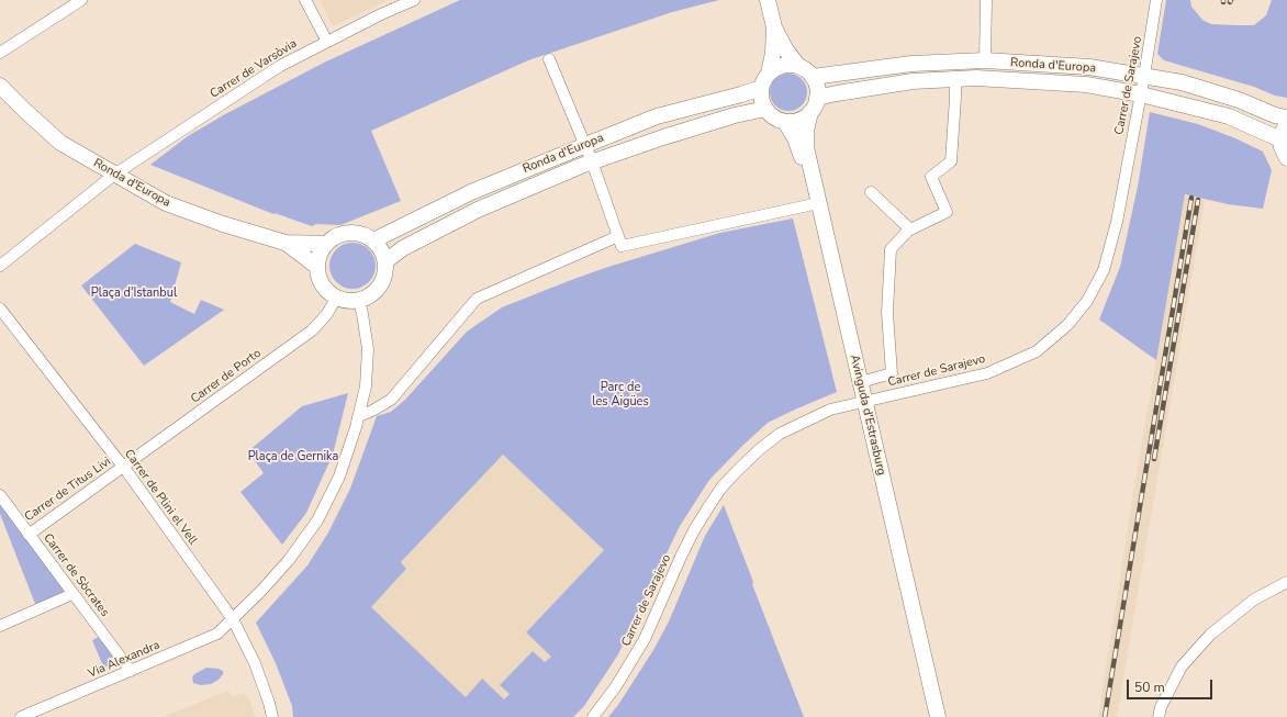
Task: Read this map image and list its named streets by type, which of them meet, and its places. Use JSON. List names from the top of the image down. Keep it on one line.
{"streets":{"street":["Ronda d'Europa","Carrer de Varsòvia","Carrer de Sarajevo","Carrer de Porto","Avinguda d'Estrasburg","Carrer de Titus Livi","Carrer de Plini el Vell","Carrer de Sòcrates","Via Alexandra"]},"crossings":[["Ronda d'Europa","Carrer de Varsòvia"],["Ronda d'Europa","Carrer de Sarajevo"],["Ronda d'Europa","Carrer de Porto"],["Ronda d'Europa","Avinguda d'Estrasburg"],["Ronda d'Europa","Via Alexandra"],["Carrer de Sarajevo","Avinguda d'Estrasburg"],["Carrer de Porto","Carrer de Titus Livi"],["Carrer de Porto","Carrer de Plini el Vell"],["Carrer de Porto","Via Alexandra"],["Carrer de Titus Livi","Carrer de Plini el Vell"],["Carrer de Titus Livi","Carrer de Sòcrates"],["Carrer de Plini el Vell","Via Alexandra"],["Carrer de Sòcrates","Via Alexandra"]],"parks":["Plaça d'Istanbul","Parc de les Aigües","Plaça de Gernika"],"scale_bar":"50 m"}
